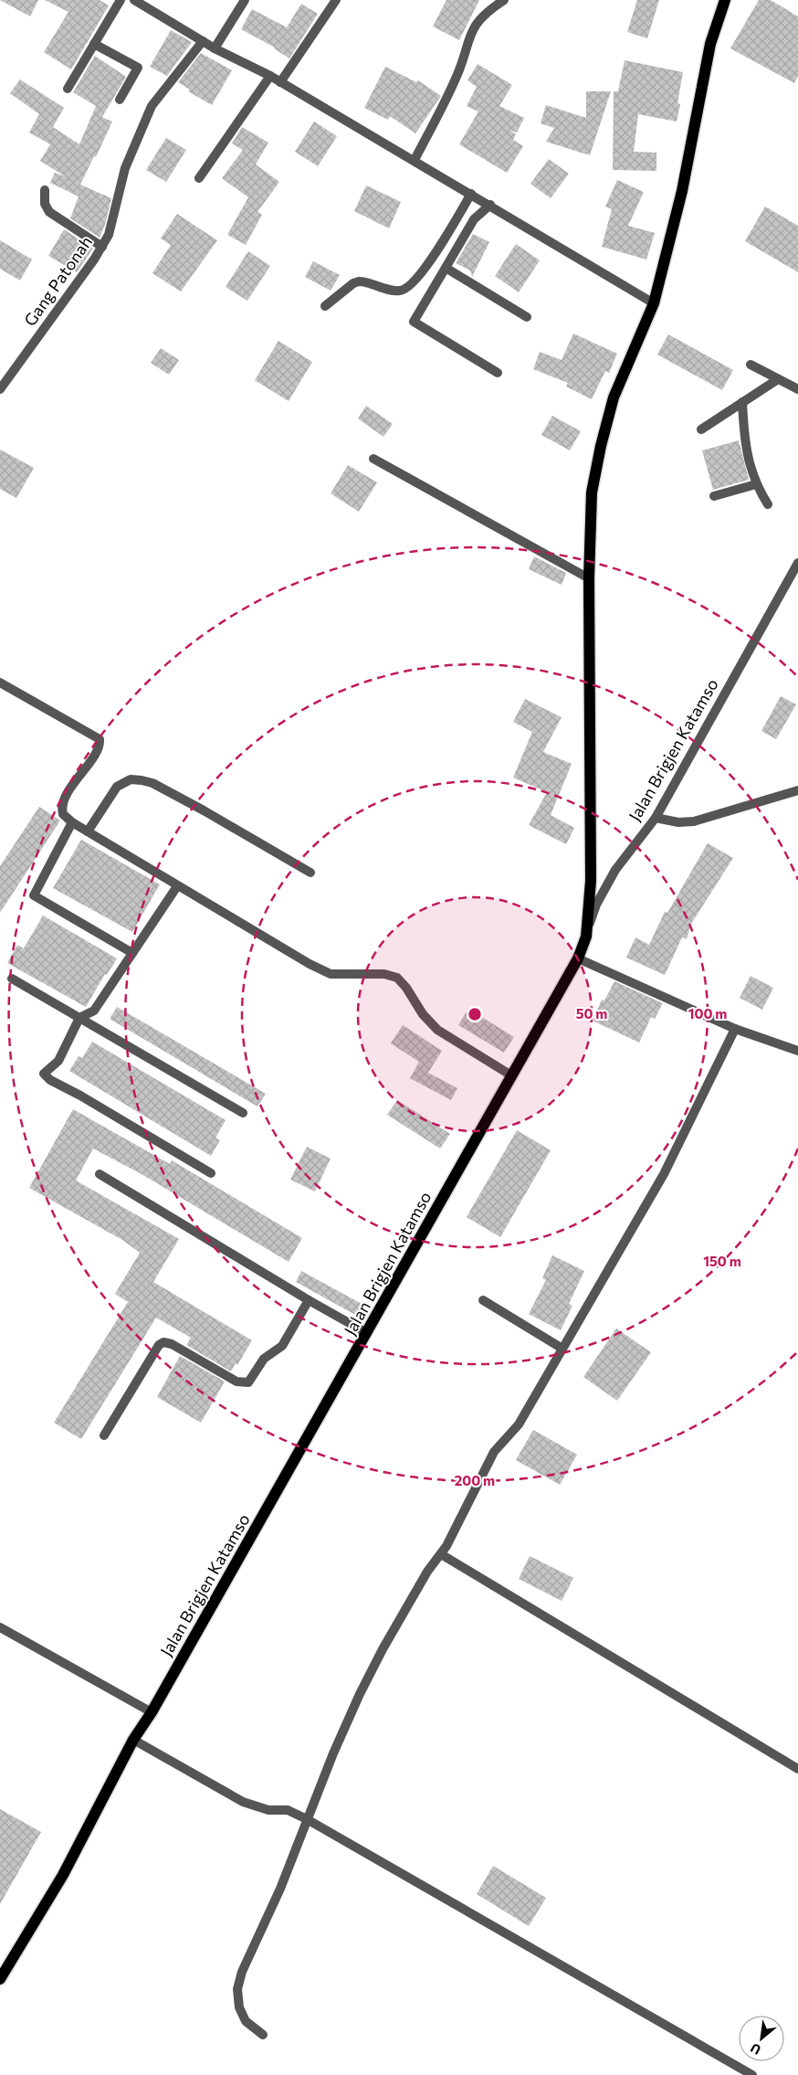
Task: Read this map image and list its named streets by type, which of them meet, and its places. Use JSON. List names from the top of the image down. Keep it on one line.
{"streets":{"main road":["Jalan Brigjen Katamso"],"street":["Gang Patonah"]},"north":"bottom left","rings":["50 m","100 m","150 m","200 m"]}
